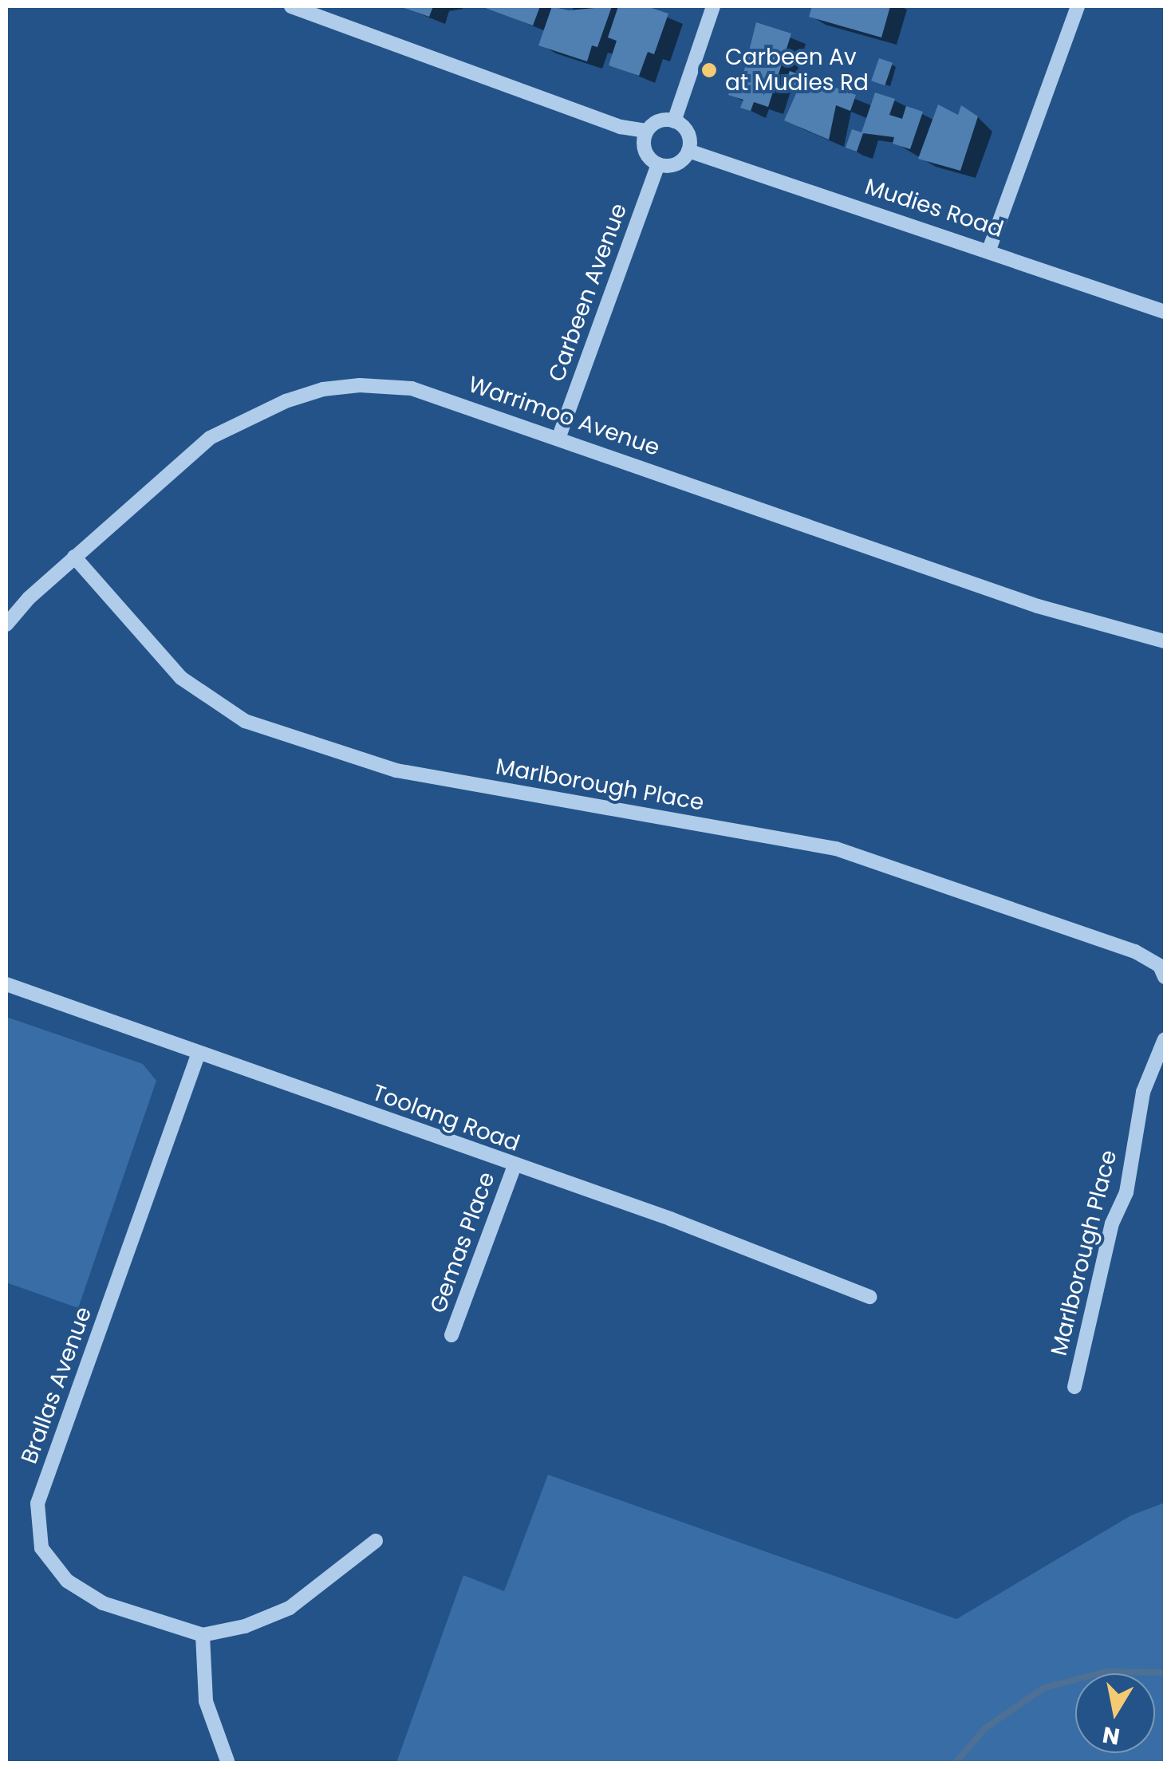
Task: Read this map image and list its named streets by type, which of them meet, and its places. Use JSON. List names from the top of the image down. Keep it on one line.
{"streets":{"street":["Mudies Road","Carbeen Avenue","Warrimoo Avenue","Marlborough Place","Toolang Road","Gemas Place","Brallas Avenue"]},"crossings":[["Mudies Road","Carbeen Avenue"],["Carbeen Avenue","Warrimoo Avenue"],["Warrimoo Avenue","Marlborough Place"],["Toolang Road","Gemas Place"],["Toolang Road","Brallas Avenue"]],"places":["Carbeen Av at Mudies Rd"],"north":"bottom"}
